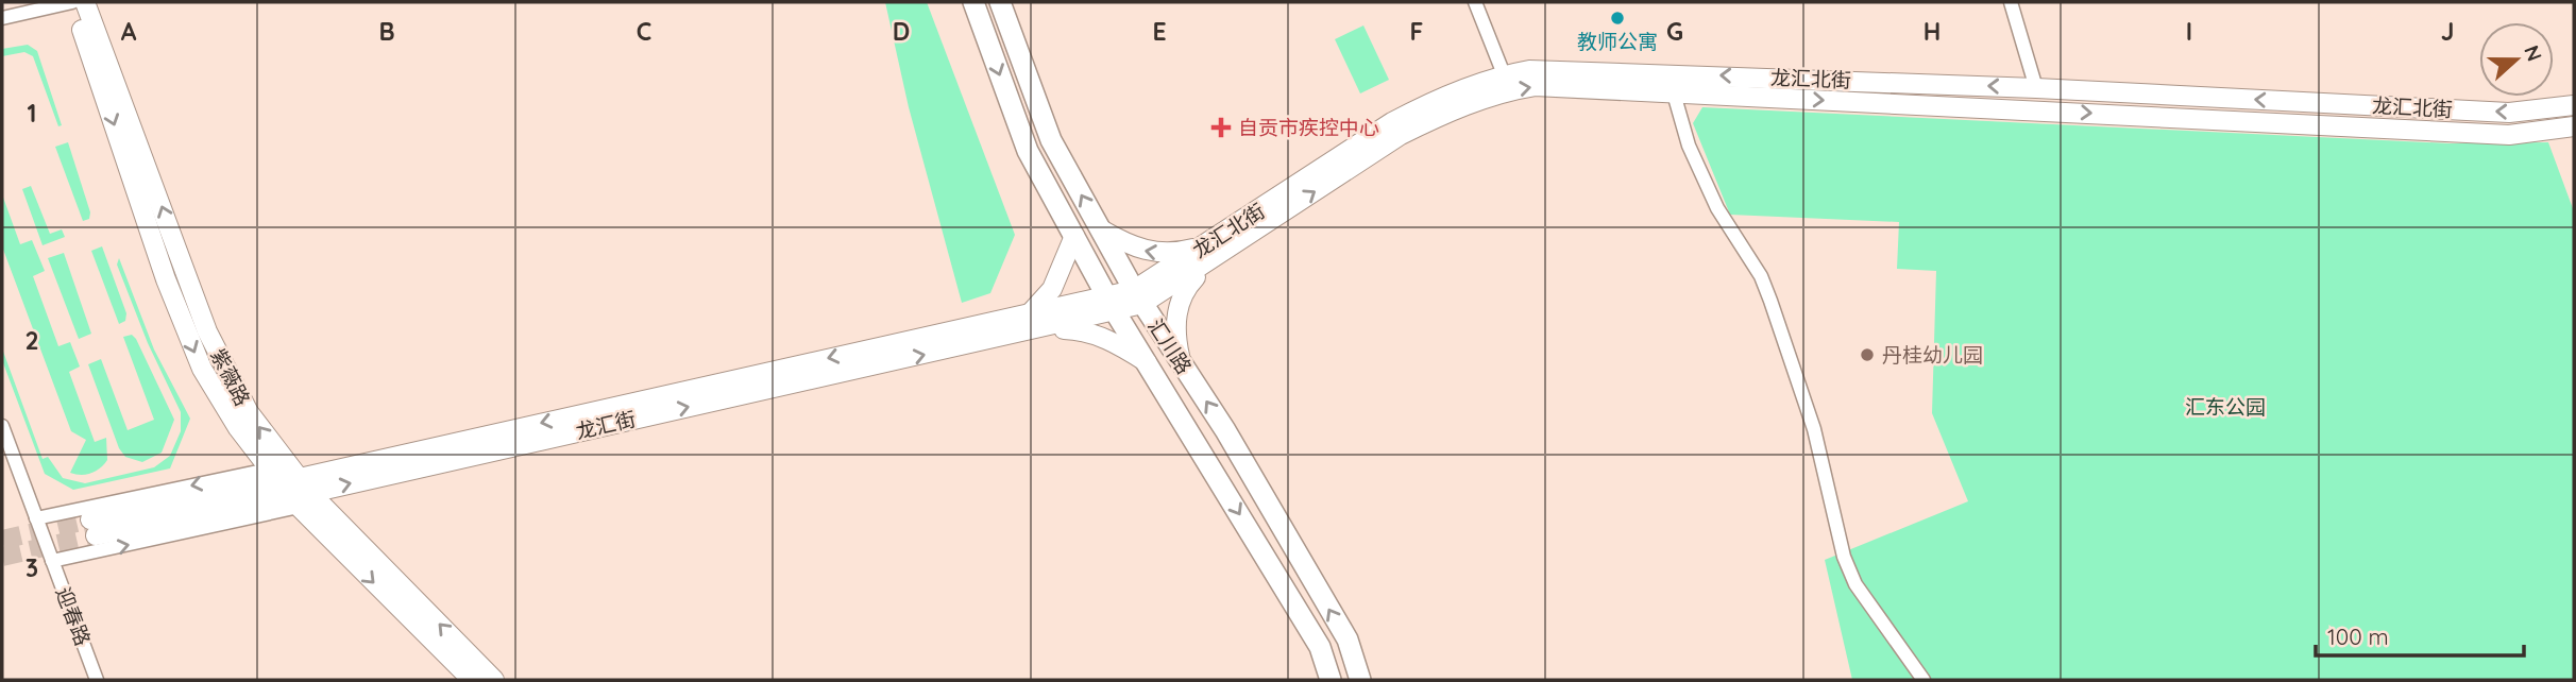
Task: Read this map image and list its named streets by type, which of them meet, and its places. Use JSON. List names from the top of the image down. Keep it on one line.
{"streets":{"main road":["龙汇北街","汇川路","紫薇路","龙汇街"],"street":["迎春路"]},"crossings":[["龙汇北街","汇川路"],["龙汇北街","龙汇街"],["汇川路","龙汇街"],["紫薇路","龙汇街"]],"parks":["汇东公园"],"places":{"other":["教师公寓","丹桂幼儿园"],"health":["自贡市疾控中心"]},"scale_bar":"100 m","north":"right","grid":{"columns":["A","B","C","D","E","F","G","H","I","J"],"rows":["1","2","3"]}}
